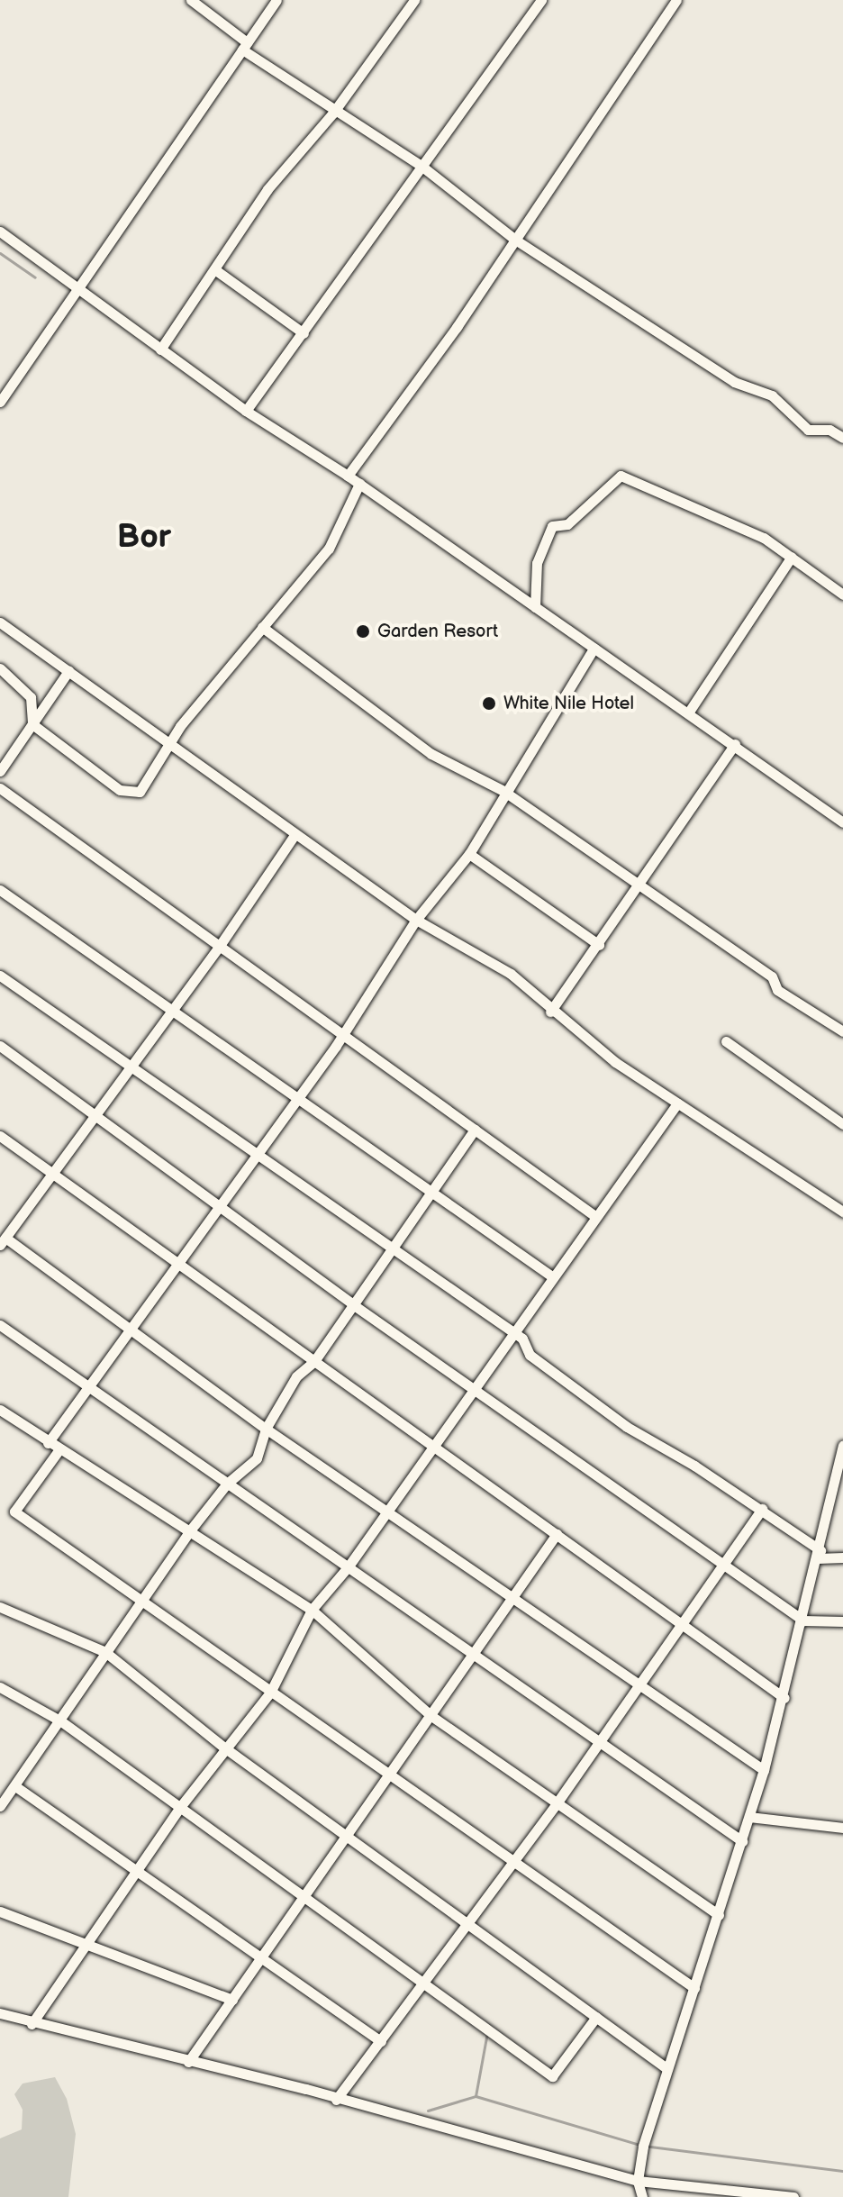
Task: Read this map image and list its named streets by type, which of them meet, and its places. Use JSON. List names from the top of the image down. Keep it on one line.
{"districts":["Bor"],"places":["Garden Resort","White Nile Hotel"]}
